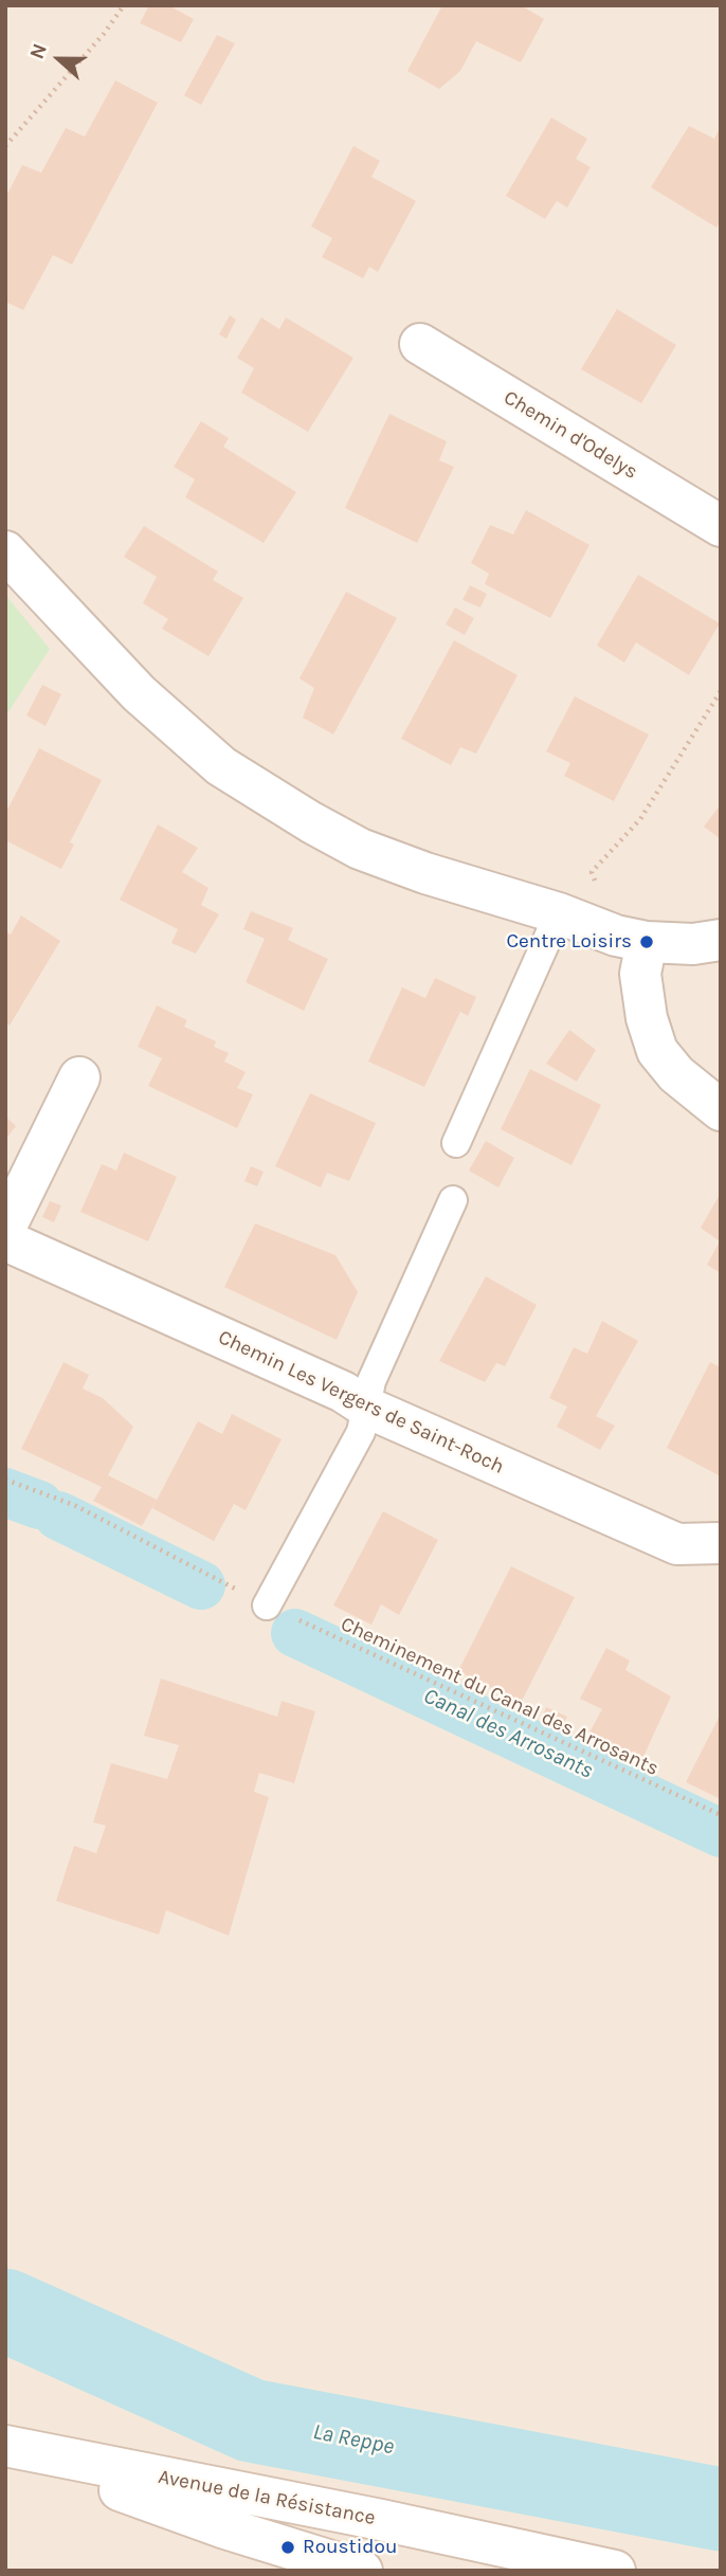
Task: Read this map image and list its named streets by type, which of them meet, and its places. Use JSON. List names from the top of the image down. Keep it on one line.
{"streets":{"street":["Chemin d'Odelys","Chemin Les Vergers de Saint-Roch","Avenue de la Résistance"],"path":["Cheminement du Canal des Arrosants"]},"water":["Canal des Arrosants","La Reppe"],"places":["Centre Loisirs","Roustidou"],"north":"left"}
